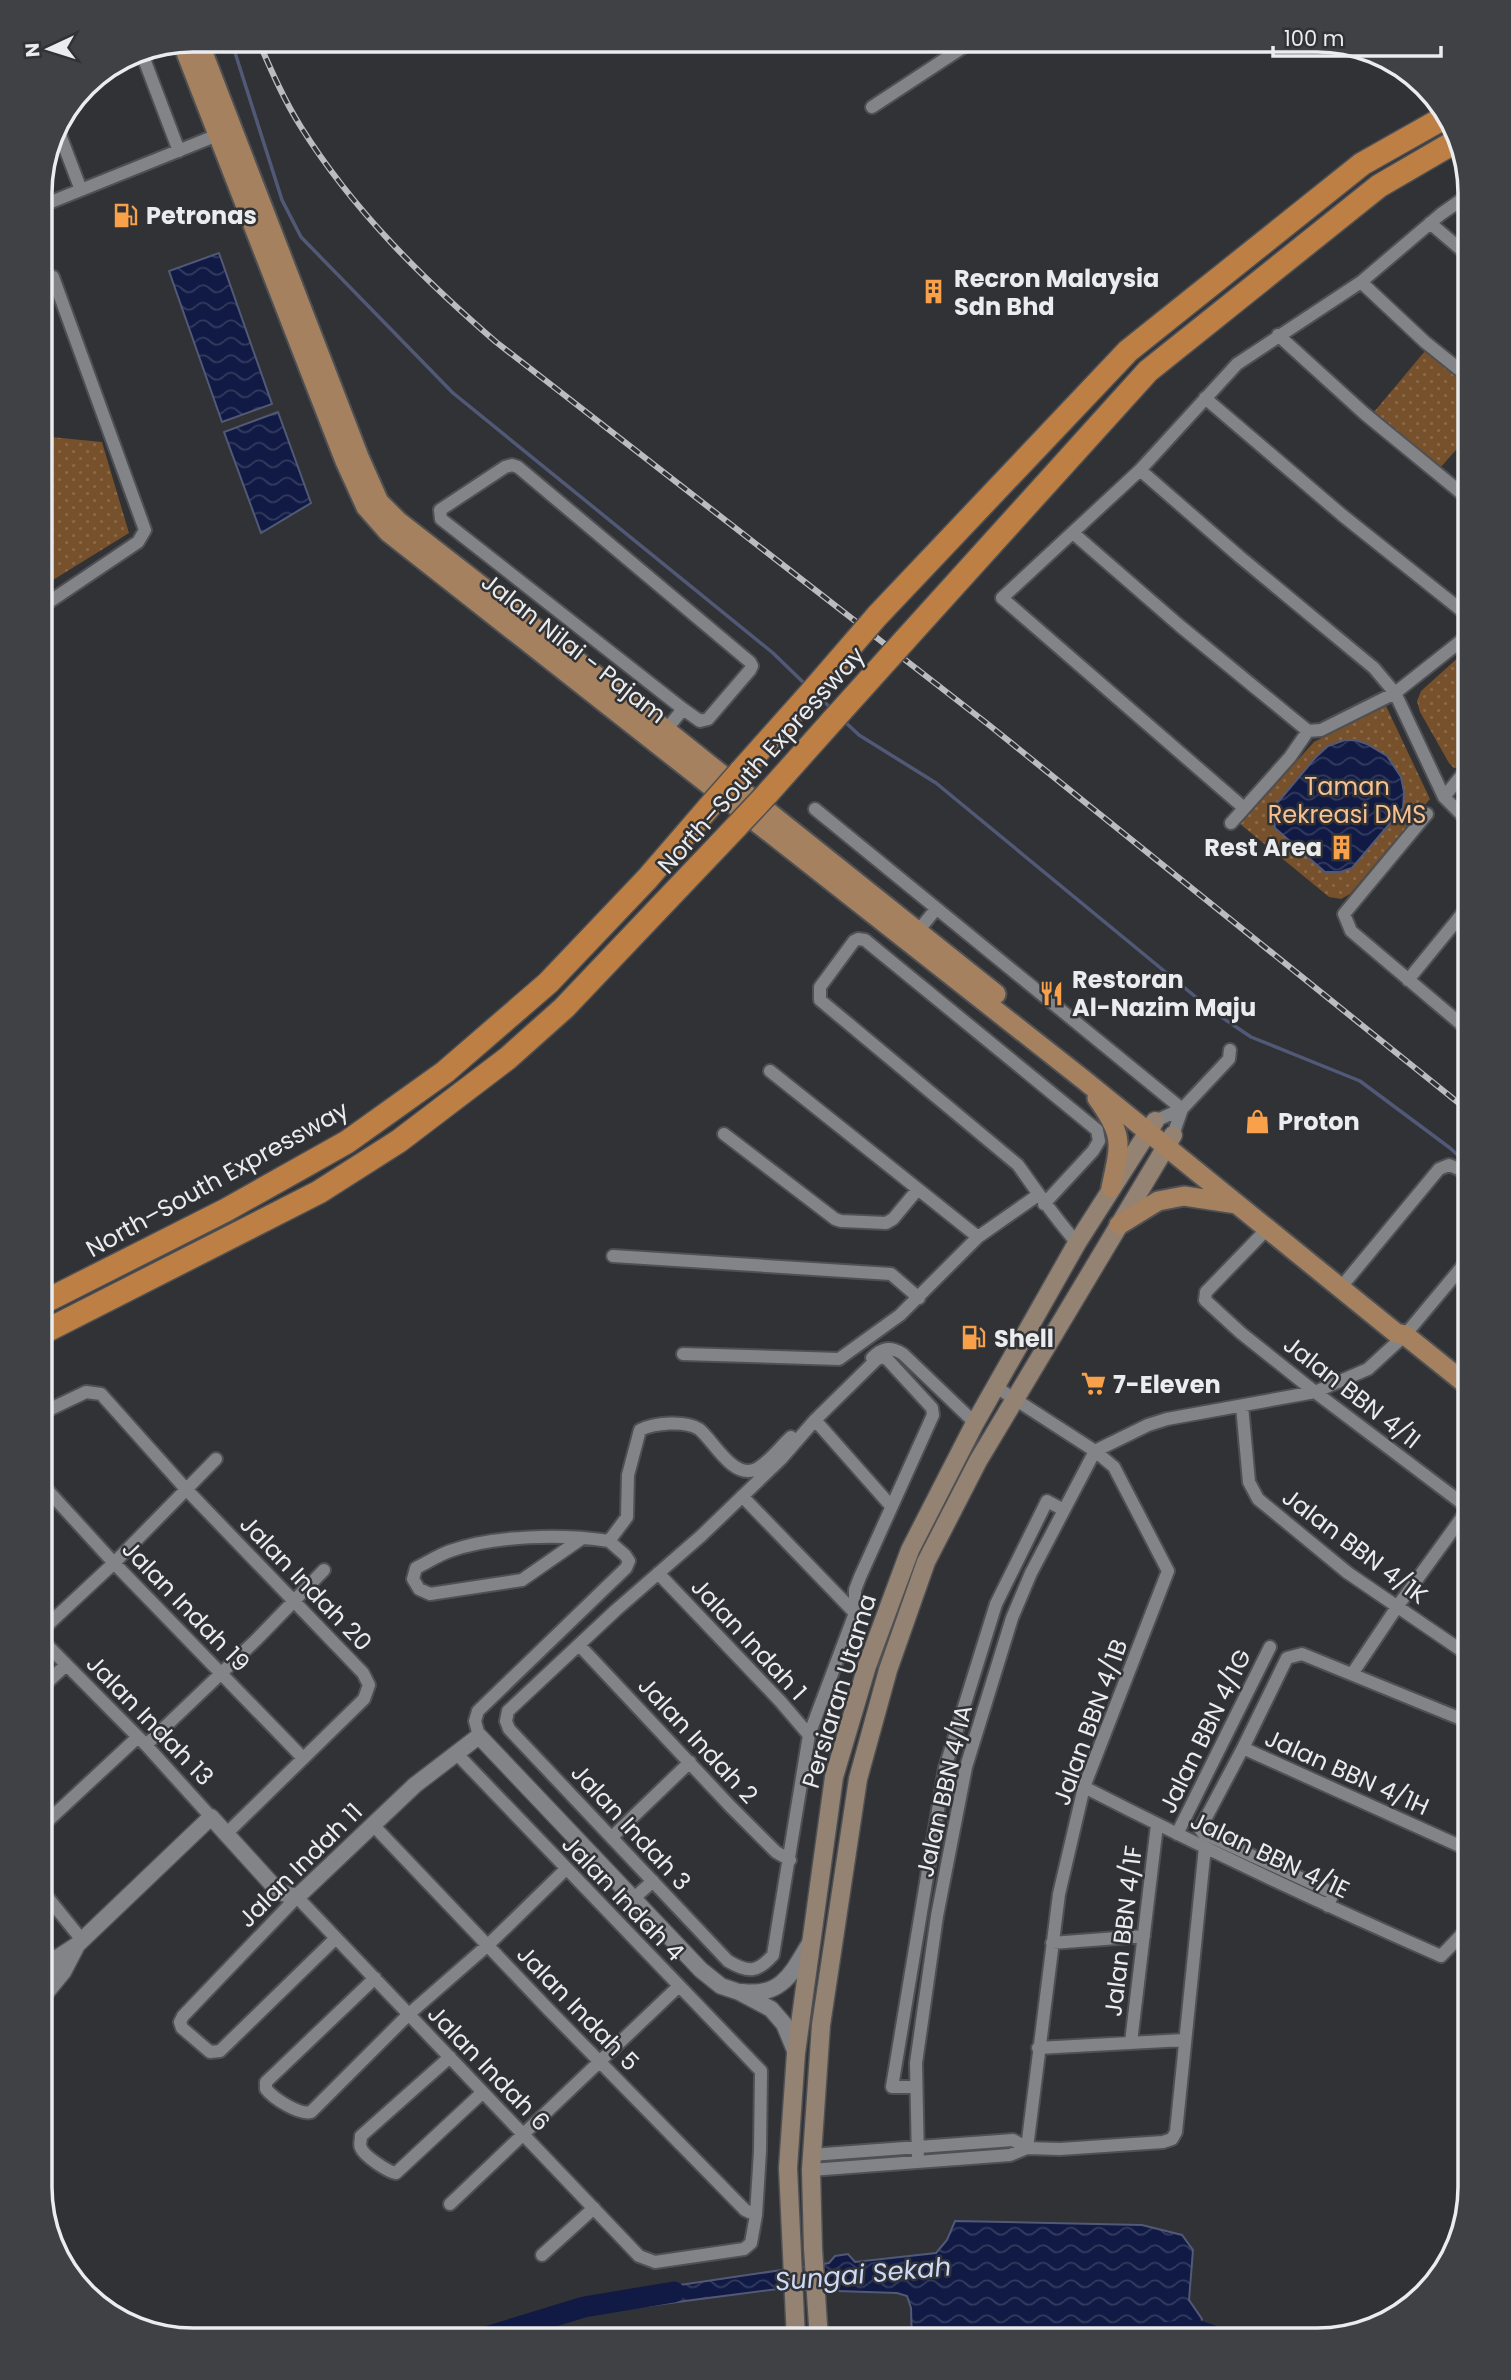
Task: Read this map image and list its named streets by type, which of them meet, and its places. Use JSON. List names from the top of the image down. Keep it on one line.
{"streets":{"highway":["North–South Expressway"],"main road":["Jalan Nilai - Pajam","Persiaran Utama"],"street":["Jalan BBN 4/1I","Jalan BBN 4/1K","Jalan Indah 20","Jalan Indah 19","Jalan Indah 1","Jalan Indah 13","Jalan BBN 4/1B","Jalan BBN 4/1G","Jalan Indah 2","Jalan BBN 4/1H","Jalan BBN 4/1A","Jalan Indah 3","Jalan BBN 4/1E","Jalan Indah 11","Jalan Indah 4","Jalan BBN 4/1F","Jalan Indah 5","Jalan Indah 6"]},"crossings":[["Jalan Nilai - Pajam","Persiaran Utama"],["Jalan Indah 20","Jalan Indah 19"],["Jalan Indah 20","Jalan Indah 13"],["Persiaran Utama","Jalan BBN 4/1B"],["Jalan Indah 13","Jalan Indah 11"],["Jalan Indah 13","Jalan Indah 6"],["Jalan BBN 4/1B","Jalan BBN 4/1A"],["Jalan BBN 4/1B","Jalan BBN 4/1E"],["Jalan BBN 4/1G","Jalan BBN 4/1E"],["Jalan Indah 2","Jalan Indah 3"],["Jalan BBN 4/1E","Jalan BBN 4/1F"],["Jalan Indah 11","Jalan Indah 4"],["Jalan Indah 11","Jalan Indah 5"],["Jalan Indah 11","Jalan Indah 6"],["Jalan Indah 4","Jalan Indah 5"],["Jalan Indah 4","Jalan Indah 6"],["Jalan Indah 5","Jalan Indah 6"]],"water":["Sungai Sekah"],"parks":["Taman Rekreasi DMS"],"places":{"fuel station":["Petronas","Shell"],"building":["Recron Malaysia Sdn Bhd","Rest Area"],"restaurant":["Restoran Al-Nazim Maju"],"shop":["Proton"],"supermarket":["7-Eleven"]},"scale_bar":"100 m","north":"left"}
